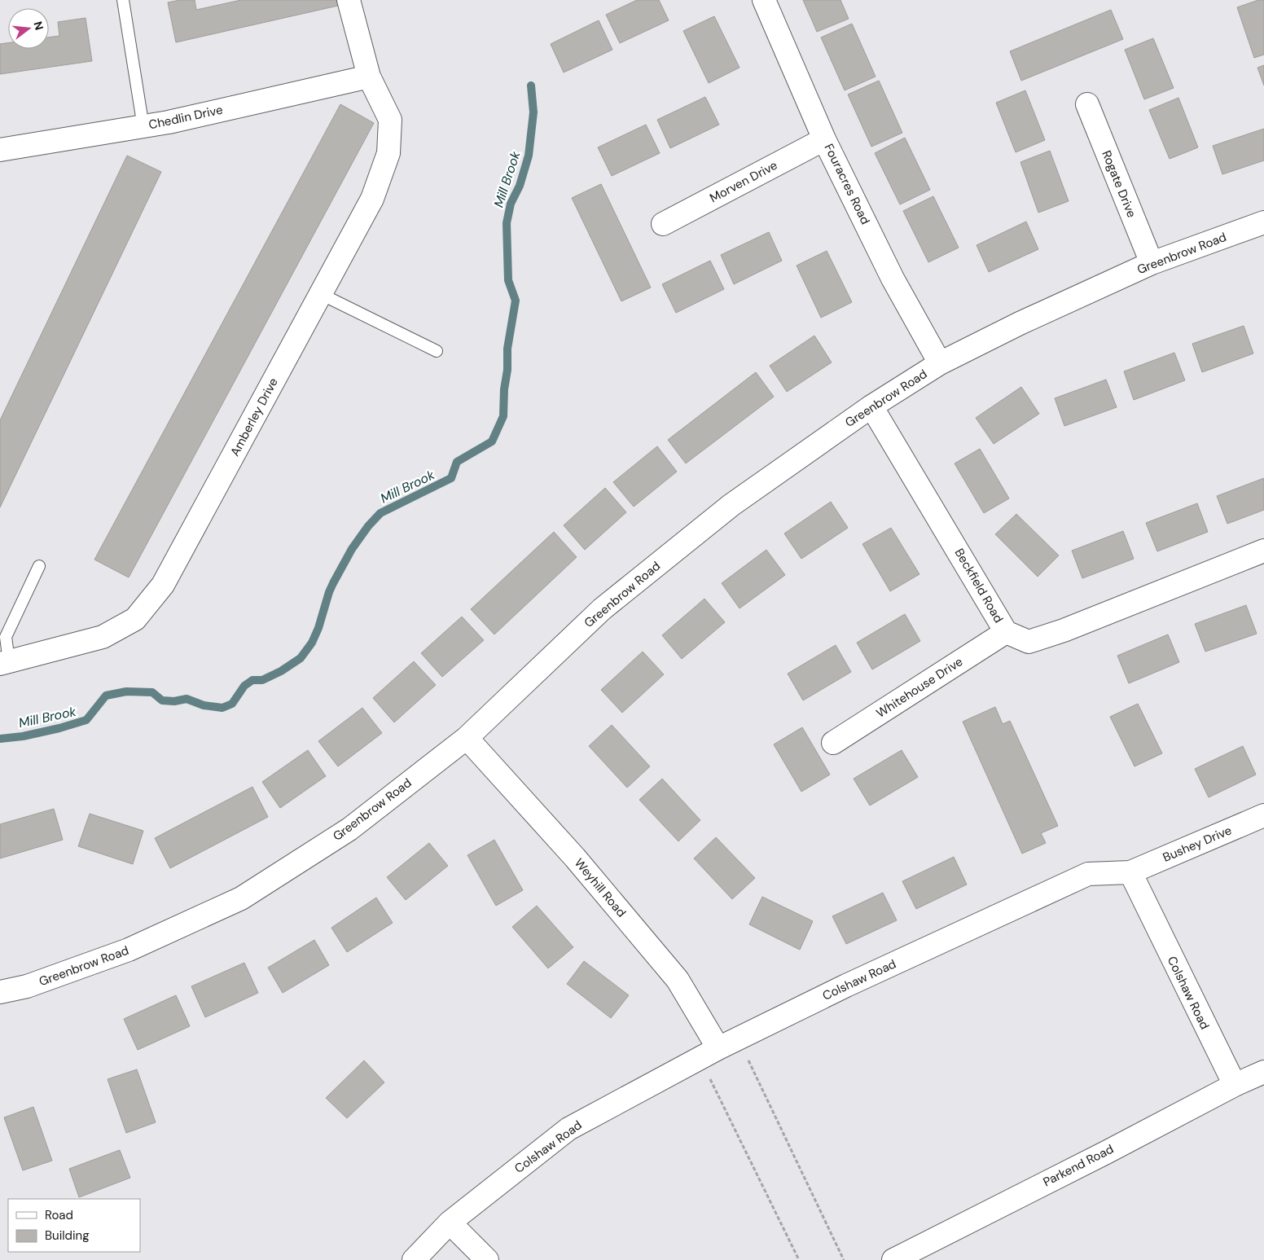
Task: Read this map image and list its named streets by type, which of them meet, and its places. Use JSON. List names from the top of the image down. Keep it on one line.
{"streets":{"street":["Chedlin Drive","Morven Drive","Fouracres Road","Rogate Drive","Greenbrow Road","Amberley Drive","Beckfield Road","Whitehouse Drive","Bushey Drive","Weyhill Road","Colshaw Road","Parkend Road"]},"crossings":[["Chedlin Drive","Amberley Drive"],["Morven Drive","Fouracres Road"],["Fouracres Road","Greenbrow Road"],["Rogate Drive","Greenbrow Road"],["Greenbrow Road","Beckfield Road"],["Greenbrow Road","Weyhill Road"],["Beckfield Road","Whitehouse Drive"],["Bushey Drive","Colshaw Road"],["Weyhill Road","Colshaw Road"],["Colshaw Road","Parkend Road"]],"water":["Mill Brook"],"legend":["Road","Building"],"north":"right"}
